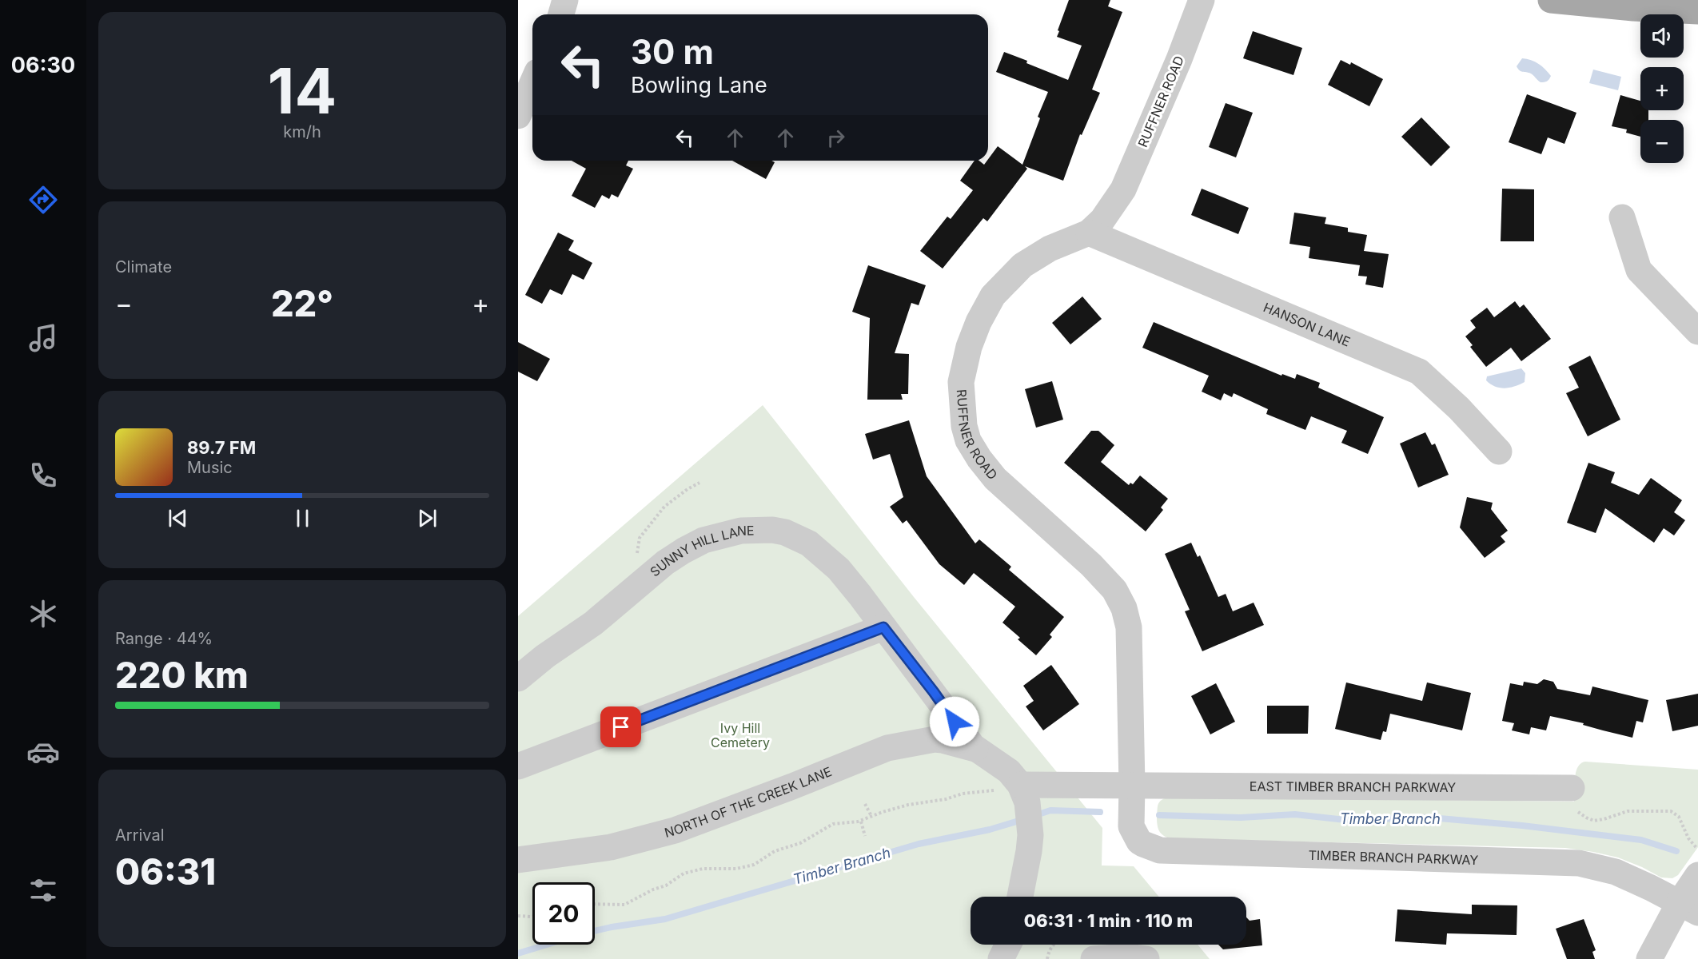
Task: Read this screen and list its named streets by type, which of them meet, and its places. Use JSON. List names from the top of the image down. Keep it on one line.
{"streets":{"street":["RUFFNER ROAD","HANSON LANE","SUNNY HILL LANE","EAST TIMBER BRANCH PARKWAY","NORTH OF THE CREEK LANE","TIMBER BRANCH PARKWAY"]},"crossings":[["RUFFNER ROAD","HANSON LANE"],["RUFFNER ROAD","EAST TIMBER BRANCH PARKWAY"],["RUFFNER ROAD","TIMBER BRANCH PARKWAY"],["SUNNY HILL LANE","NORTH OF THE CREEK LANE"],["EAST TIMBER BRANCH PARKWAY","TIMBER BRANCH PARKWAY"]],"water":["Timber Branch"],"parks":["Ivy Hill Cemetery"],"page":{"tabs":"06:30","tile":[["14","km/h"],"Climate",["Range · 44%","220 km"],["Arrival","06:31"]],"map_buttons":["+","−"],"turn":["30 m","Bowling Lane"],"heat":["−","22°","+"],"song":["89.7 FM","Music"],"limit":"20","trip":"06:31 · 1 min · 110 m"}}
